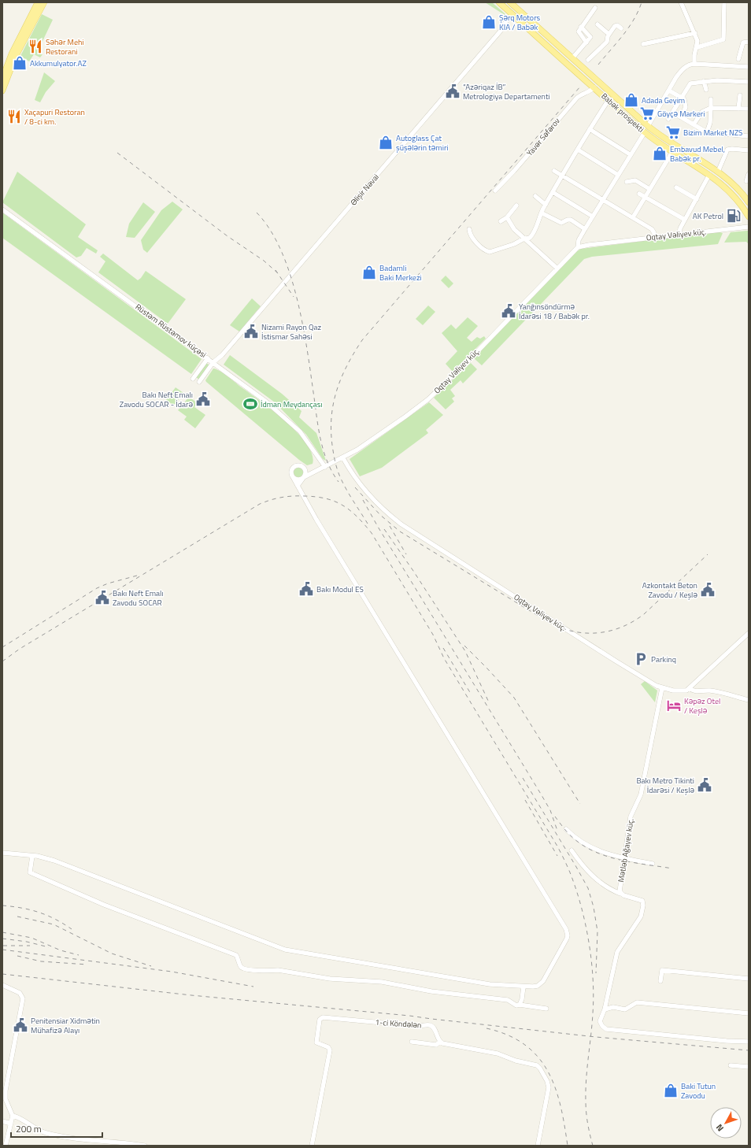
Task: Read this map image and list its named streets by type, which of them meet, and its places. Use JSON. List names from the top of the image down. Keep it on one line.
{"streets":{"main road":["Babək prospekti"],"street":["Yavər Səfərov","Əlişir Nəvai","Oqtay Vəliyev küç.","Rüstəm Rüstəmov küçəsi","Mətləb Ağayev küç.","1-ci Köndələn"]},"crossings":[["Babək prospekti","Yavər Səfərov"],["Babək prospekti","Əlişir Nəvai"],["Əlişir Nəvai","Rüstəm Rüstəmov küçəsi"],["Oqtay Vəliyev küç.","Rüstəm Rüstəmov küçəsi"],["Oqtay Vəliyev küç.","Mətləb Ağayev küç."]],"places":{"shop":["Şərq Motors KIA / Babək","Akkumulyator.AZ","Adada Geyim","Autoglass Çat şüşələrin təmiri","Embavud Mebel, Babək pr.","Badamli Baki Merkezi","Baki Tutun Zavodu"],"restaurant":["Səhər Mehi Restorani","Xaçapuri Restoran / 8-ci km."],"public building":["“Azəriqaz İB” Metrologiya Departamenti","Yanğınsöndürmə İdarəsi 18 / Babək pr.","Nizami Rayon Qaz İstismar Sahəsi","Bakı Neft Emalı Zavodu SOCAR - İdarə","Bakı Modul ES","Azkontakt Beton Zavodu / Keşlə","Bakı Neft Emalı Zavodu SOCAR","Bakı Metro Tikinti İdarəsi / Keşlə","Penitensiar Xidmətin Mühafizə Alayı"],"supermarket":["Göyçə Markeri","Bizim Market NZS"],"fuel station":["AK Petrol"],"sports":["İdman Meydançası"],"parking":["Parkinq"],"hotel":["Kəpəz Otel / Keşlə"]},"scale_bar":"200 m","north":"bottom left"}
